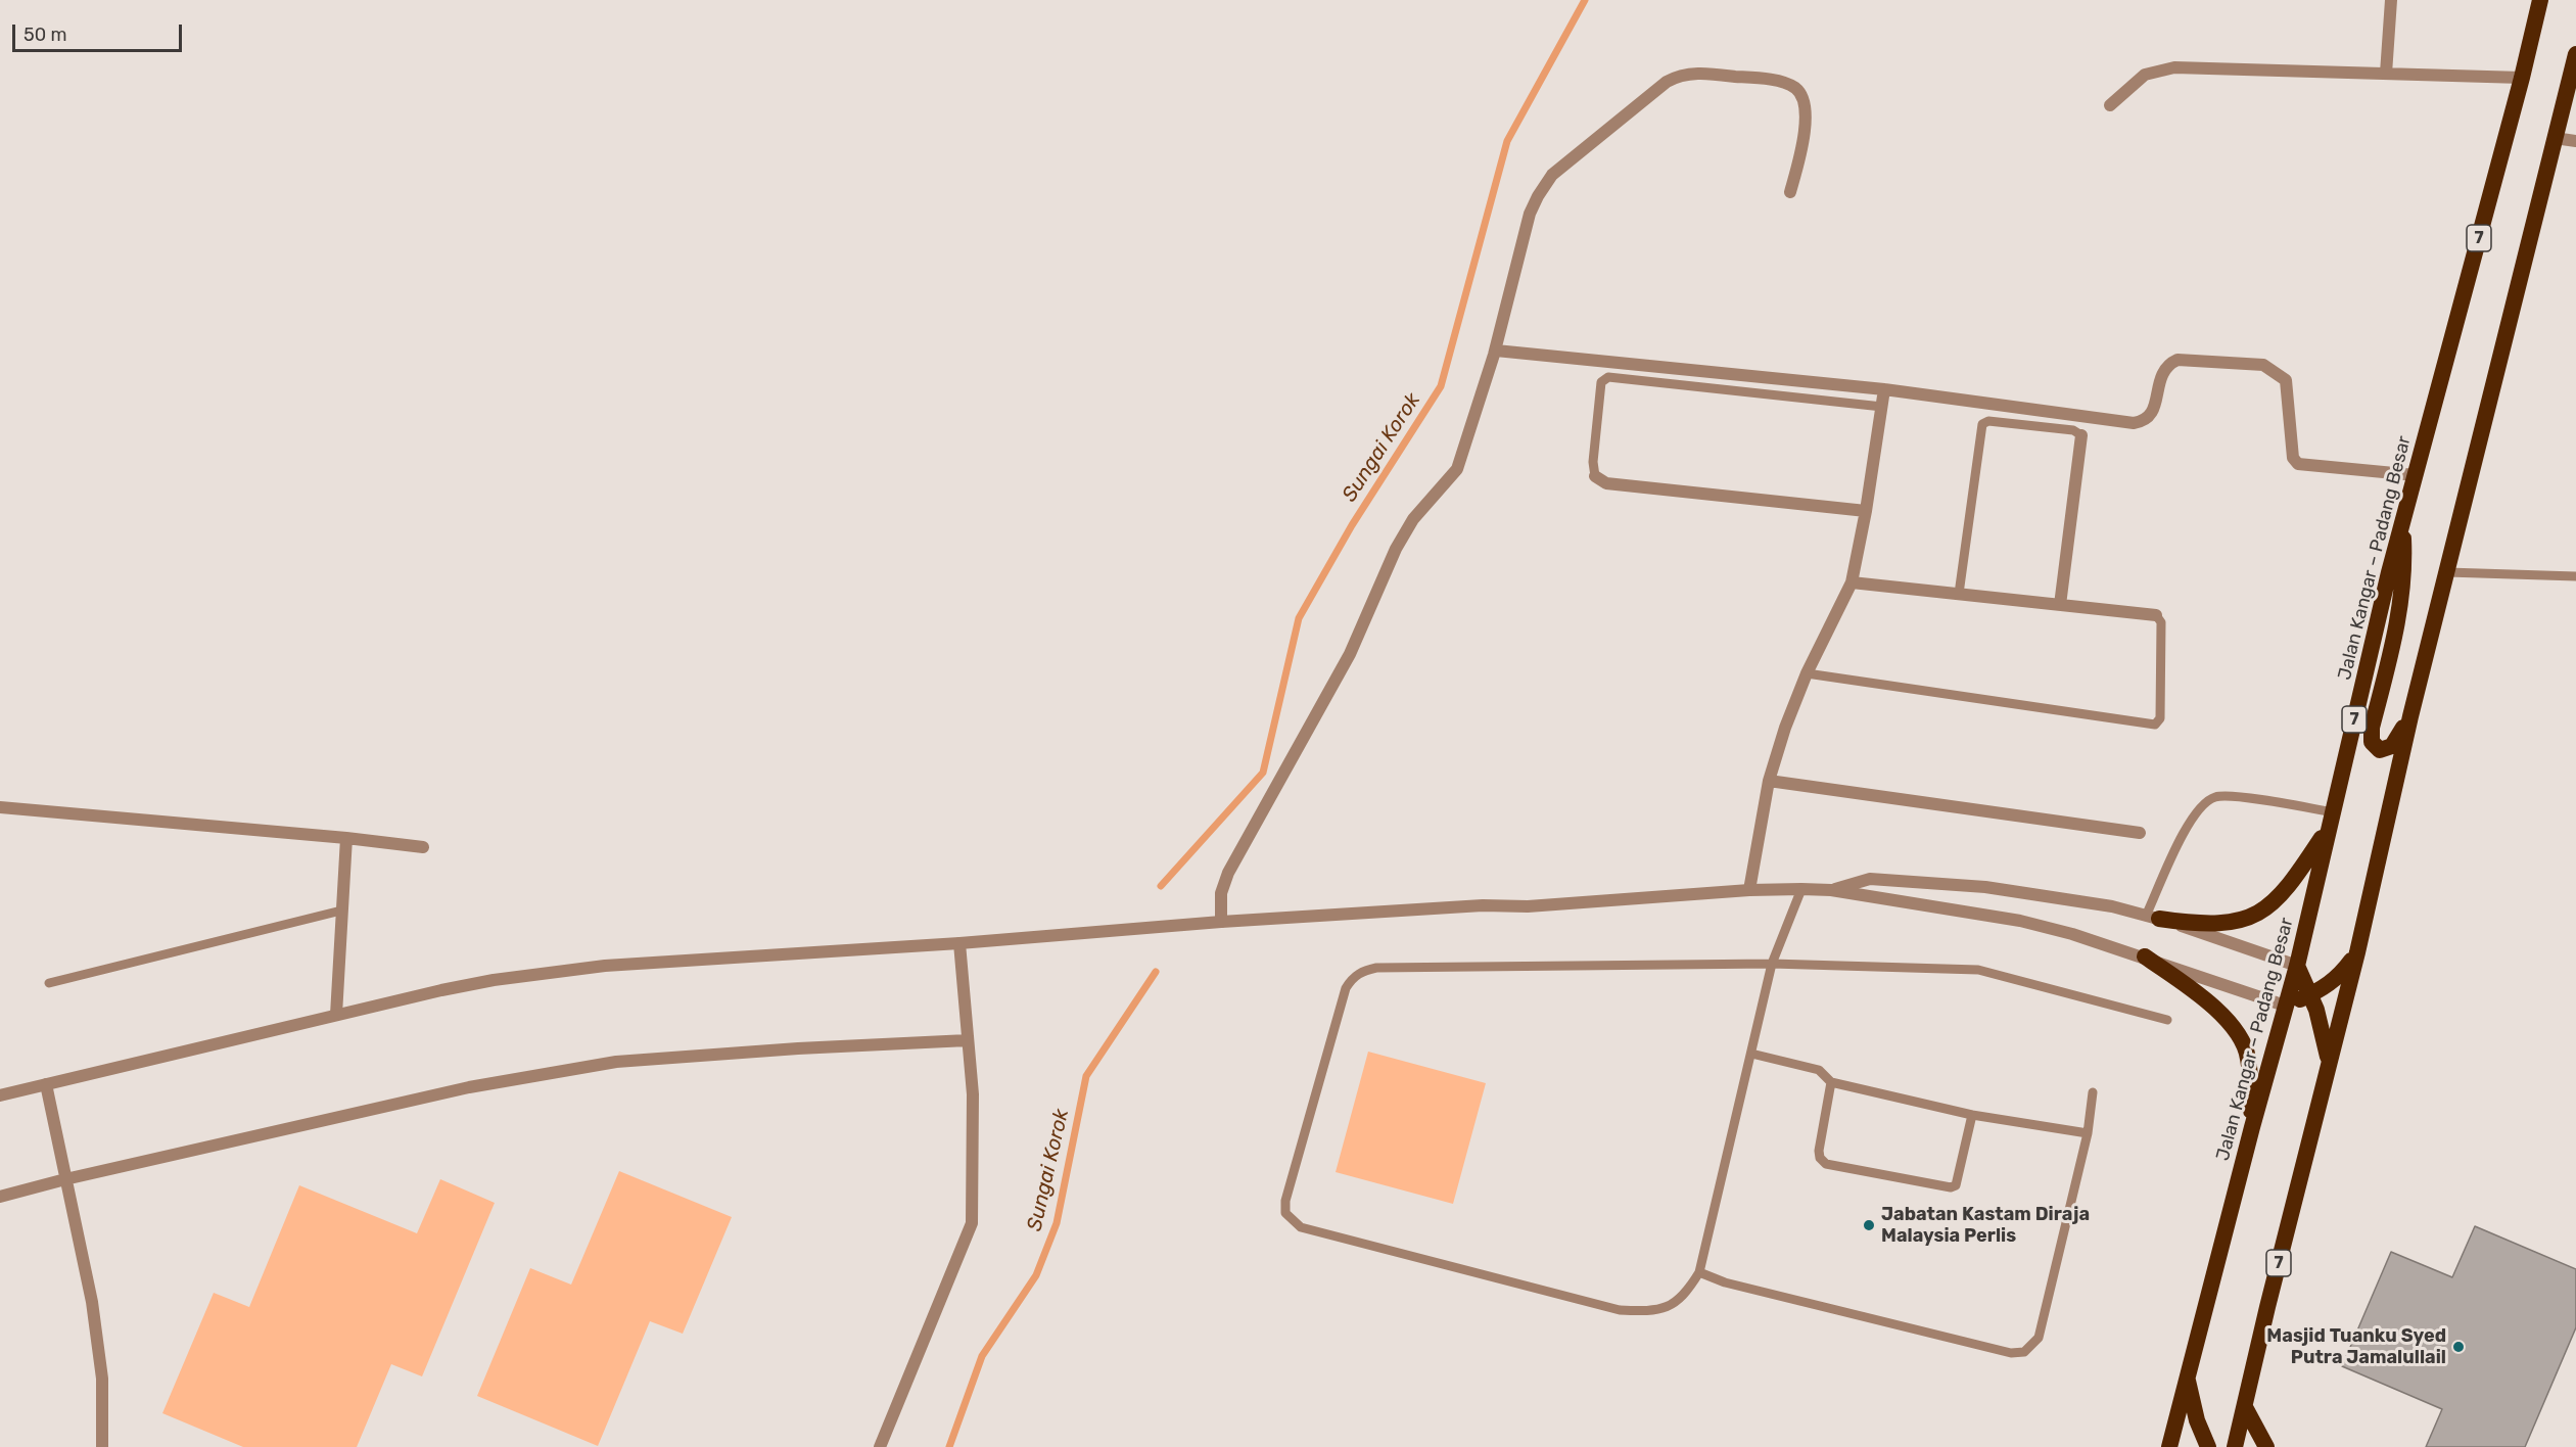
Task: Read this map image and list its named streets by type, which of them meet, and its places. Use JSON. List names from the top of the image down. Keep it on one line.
{"streets":{"highway":["7","Jalan Kangar – Padang Besar"]},"water":["Sungai Korok"],"places":["Jabatan Kastam Diraja Malaysia Perlis","Masjid Tuanku Syed Putra Jamalullail"],"scale_bar":"50 m"}
